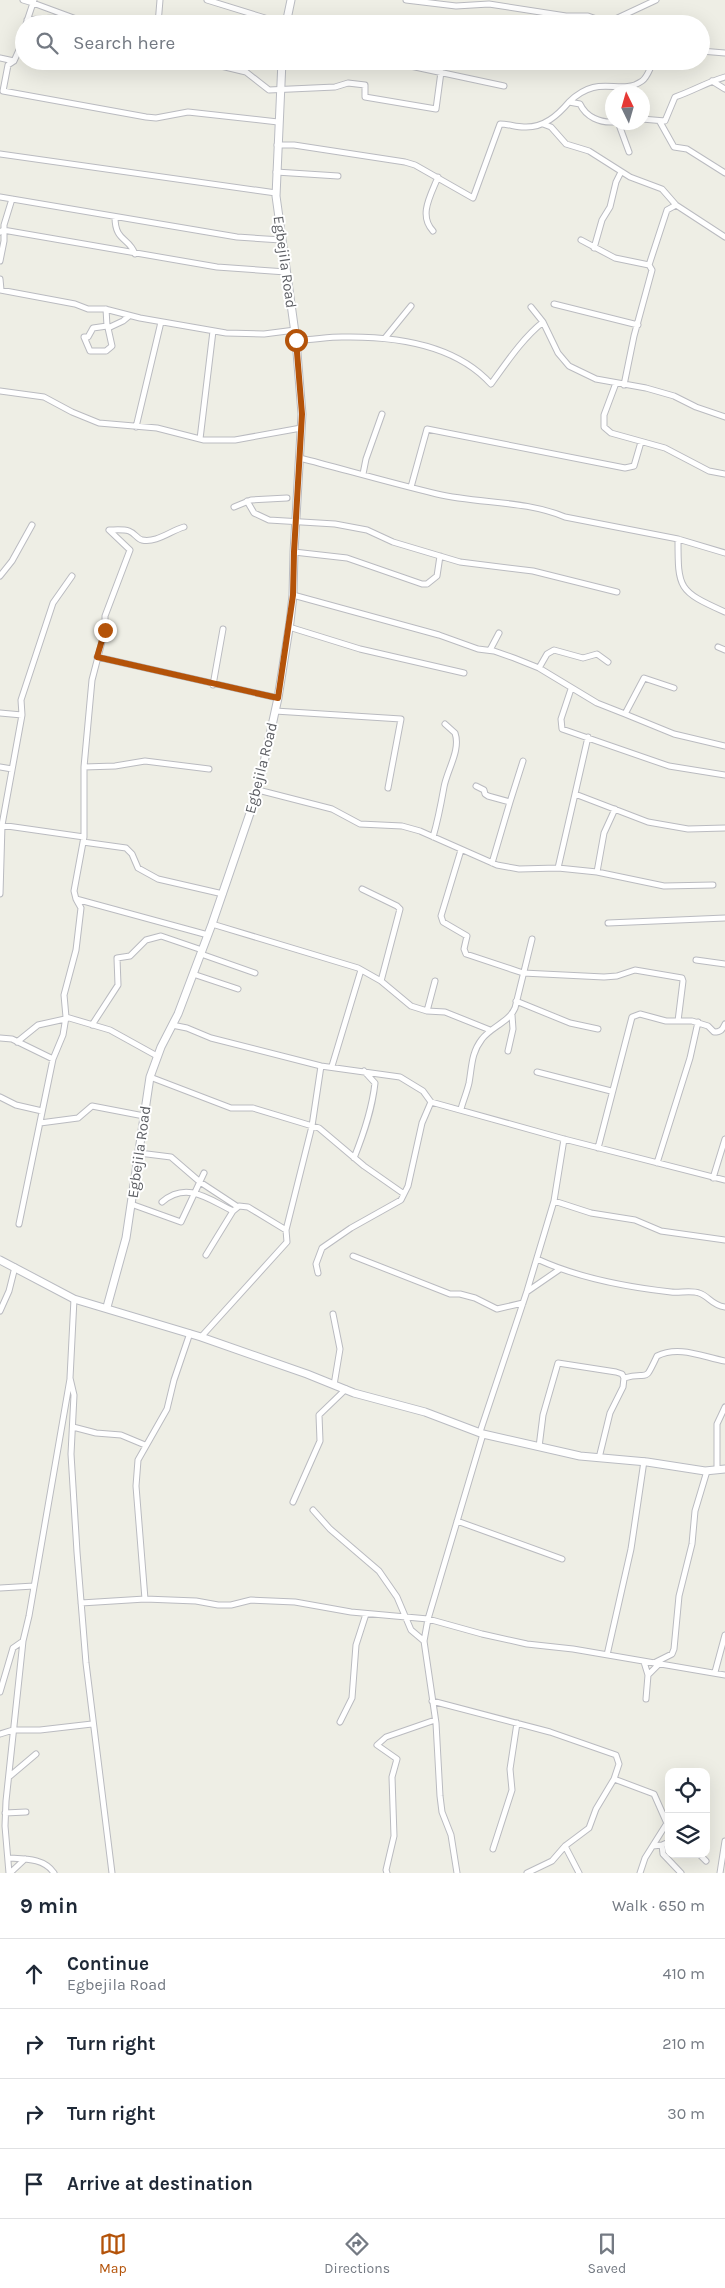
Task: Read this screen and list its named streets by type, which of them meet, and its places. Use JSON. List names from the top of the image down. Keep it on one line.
{"streets":{"street":["Egbejila Road"]},"north":"top","page":{"search":"Search here","heading":["9 min","Walk · 650 m"],"list":[["Continue","Egbejila Road","410 m"],["Turn right","210 m"],["Turn right","30 m"],"Arrive at destination"],"nav":["Map","Directions","Saved"]}}
